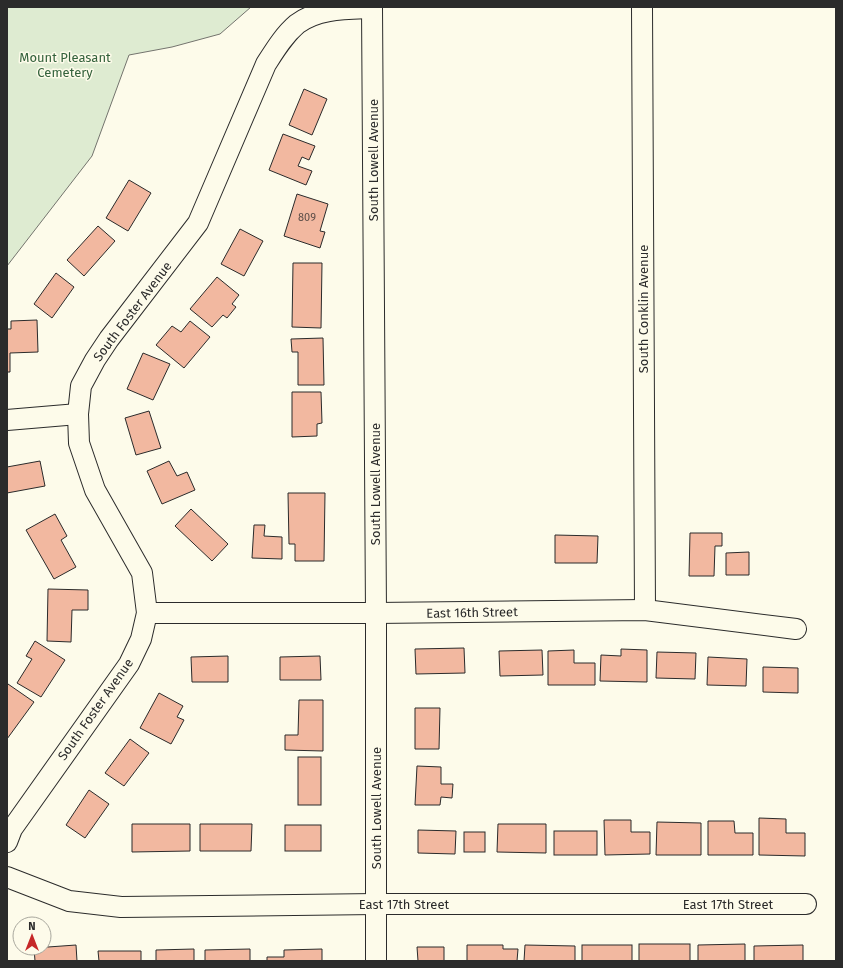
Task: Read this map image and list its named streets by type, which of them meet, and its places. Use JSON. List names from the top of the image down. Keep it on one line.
{"streets":{"street":["South Lowell Avenue","South Conklin Avenue","South Foster Avenue","East 16th Street","East 17th Street"]},"crossings":[["South Lowell Avenue","South Foster Avenue"],["South Lowell Avenue","East 16th Street"],["South Lowell Avenue","East 17th Street"],["South Conklin Avenue","East 16th Street"],["South Foster Avenue","East 16th Street"]],"parks":["Mount Pleasant Cemetery"],"house_numbers":["809"],"north":"top"}
